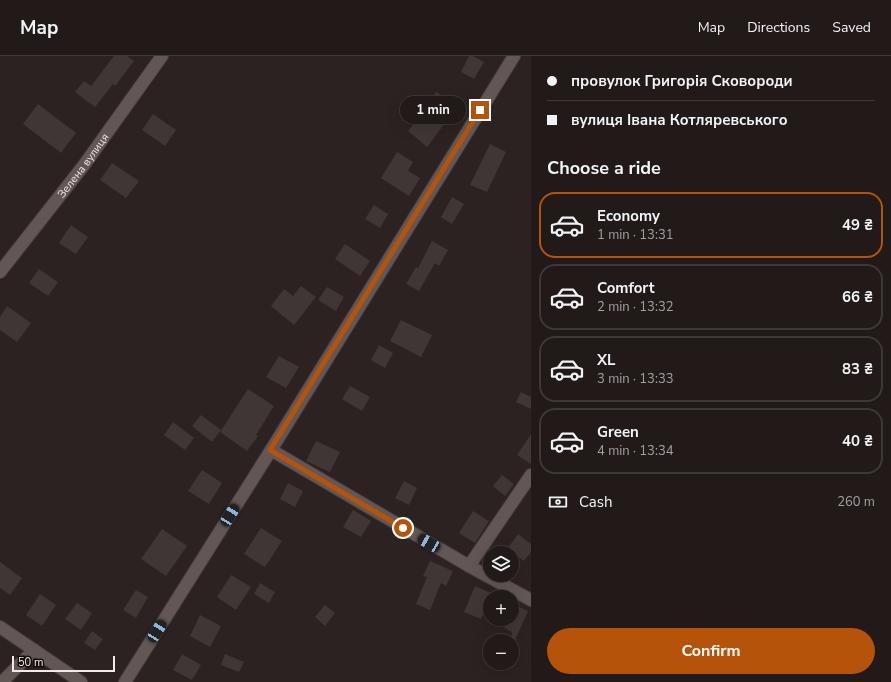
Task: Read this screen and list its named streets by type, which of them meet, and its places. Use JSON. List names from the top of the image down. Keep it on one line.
{"streets":{"street":["Зелена вулиця"]},"scale_bar":"50 m","page":{"header":"Map","nav":["Map","Directions","Saved"],"banner":["провулок Григорія Сковороди","вулиця Івана Котляревського"],"bubble":"1 min","heading":"Choose a ride","list":[{"name":"Economy","note":"1 min · 13:31","value":"49 ₴"},{"name":"Comfort","note":"2 min · 13:32","value":"66 ₴"},{"name":"XL","note":"3 min · 13:33","value":"83 ₴"},{"name":"Green","note":"4 min · 13:34","value":"40 ₴"}],"pay":["Cash","260 m"],"map_buttons":["+","−"],"buttons":"Confirm","scale":"50 m"}}
